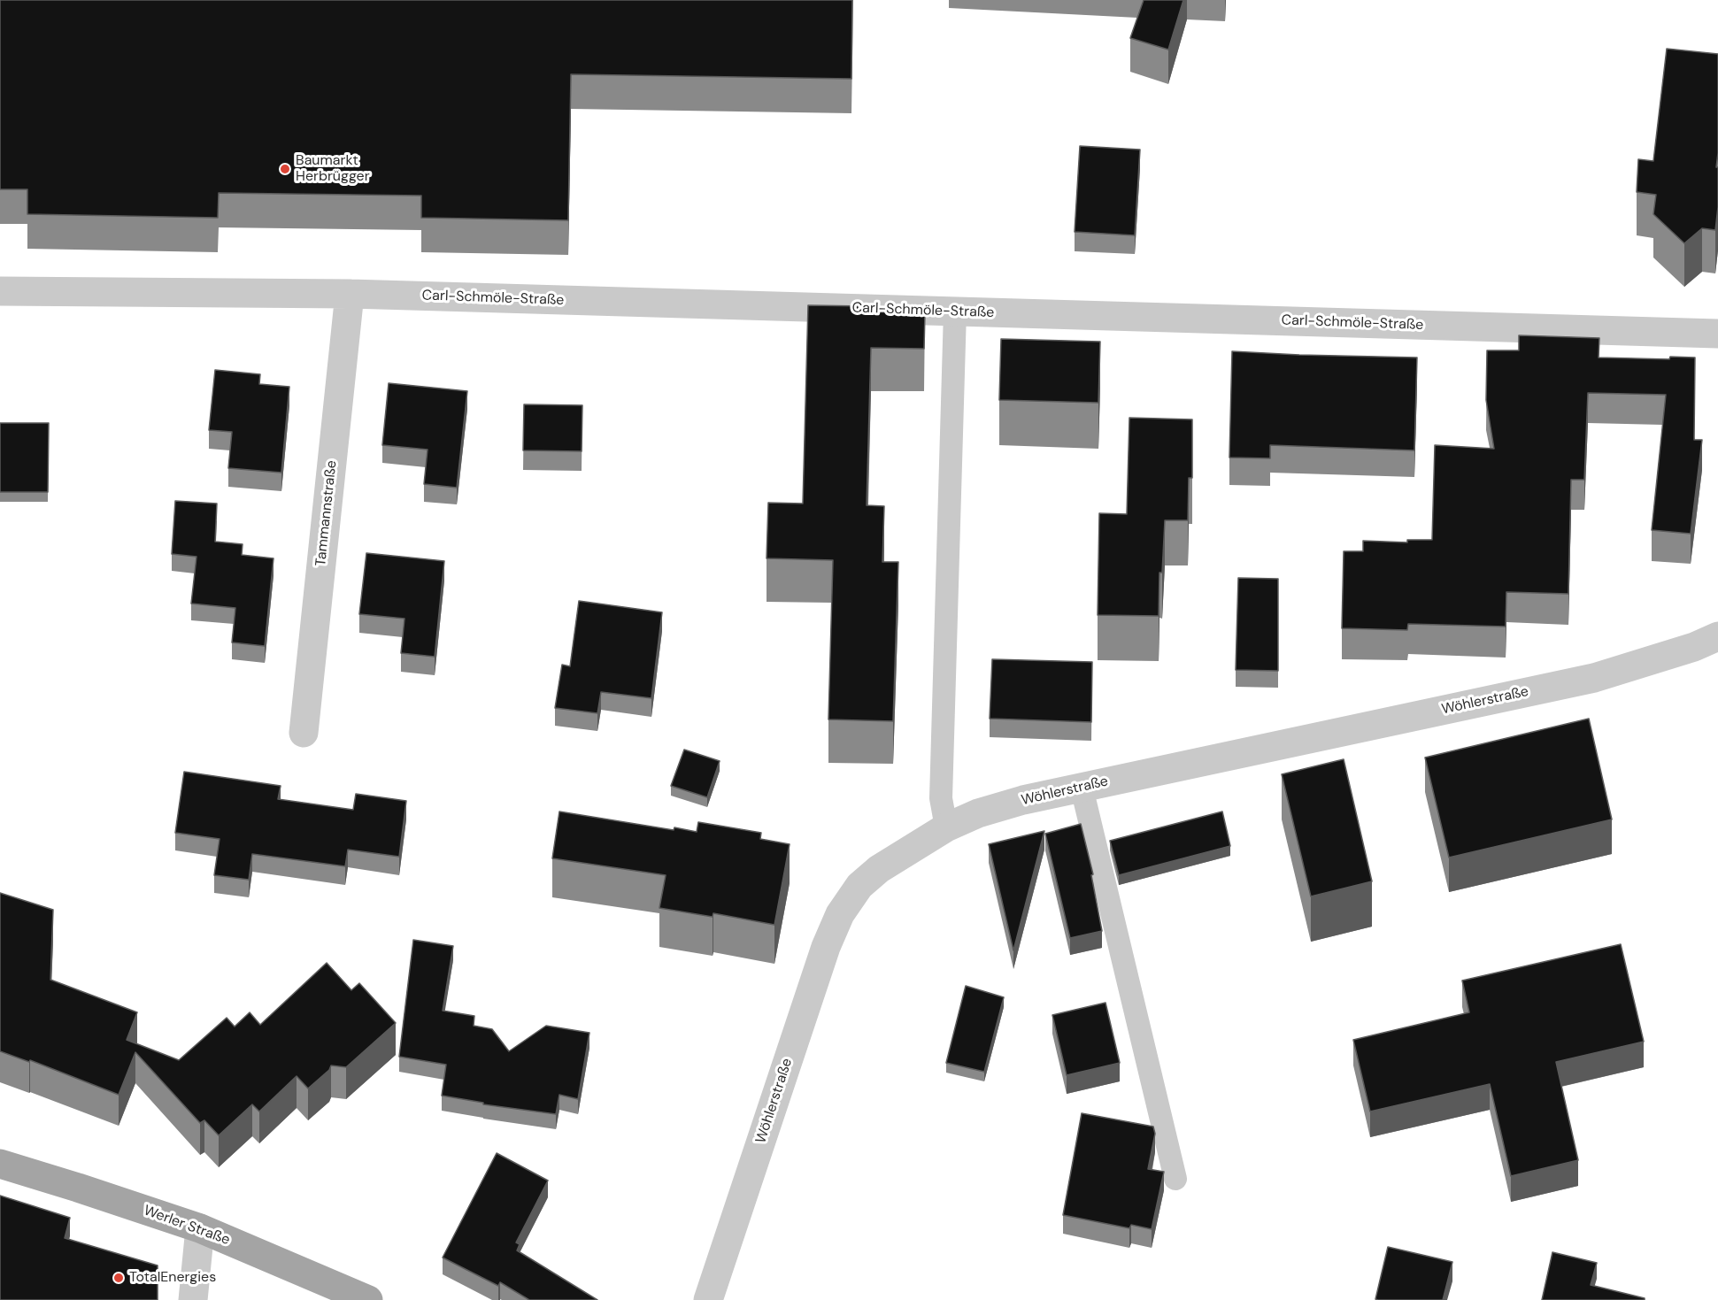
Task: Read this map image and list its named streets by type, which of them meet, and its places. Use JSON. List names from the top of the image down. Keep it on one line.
{"streets":{"main road":["Werler Straße"],"street":["Carl-Schmöle-Straße","Tammannstraße","Wöhlerstraße"]},"crossings":[["Carl-Schmöle-Straße","Tammannstraße"]],"places":["Baumarkt Herbrügger","TotalEnergies"]}
